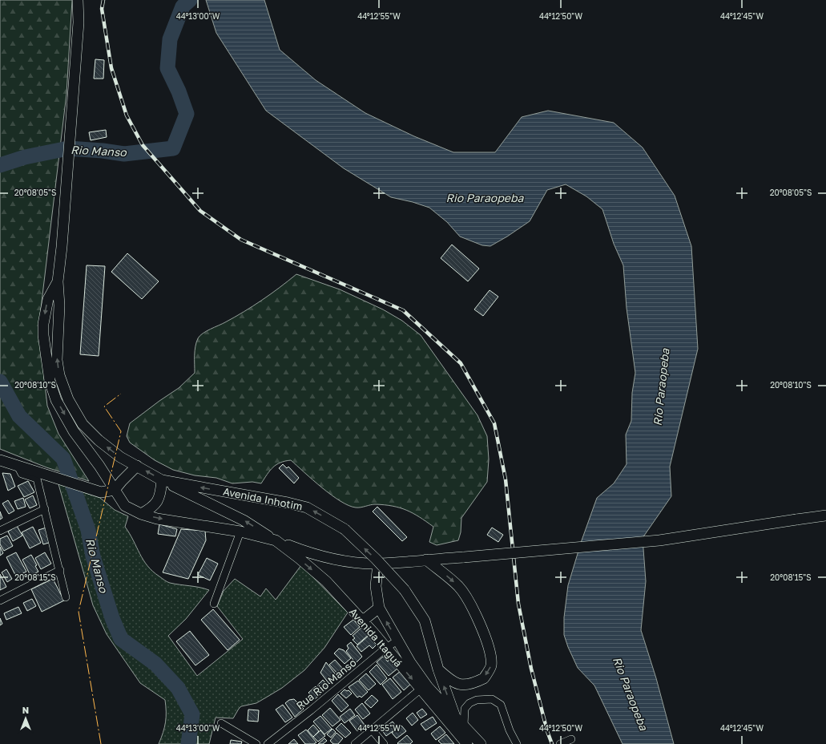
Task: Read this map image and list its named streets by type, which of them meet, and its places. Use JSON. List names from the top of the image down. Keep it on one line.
{"streets":{"main road":["Avenida Inhotim","Avenida Itaguá"],"street":["Rua Rio Manso"]},"crossings":[["Avenida Inhotim","Avenida Itaguá"],["Avenida Itaguá","Rua Rio Manso"]],"water":["Rio Manso","Rio Paraopeba"],"north":"top","coordinates":["44°13'00\"W","44°12'55\"W","44°12'50\"W","44°12'45\"W","20°08'05\"S","20°08'10\"S","20°08'15\"S"]}
